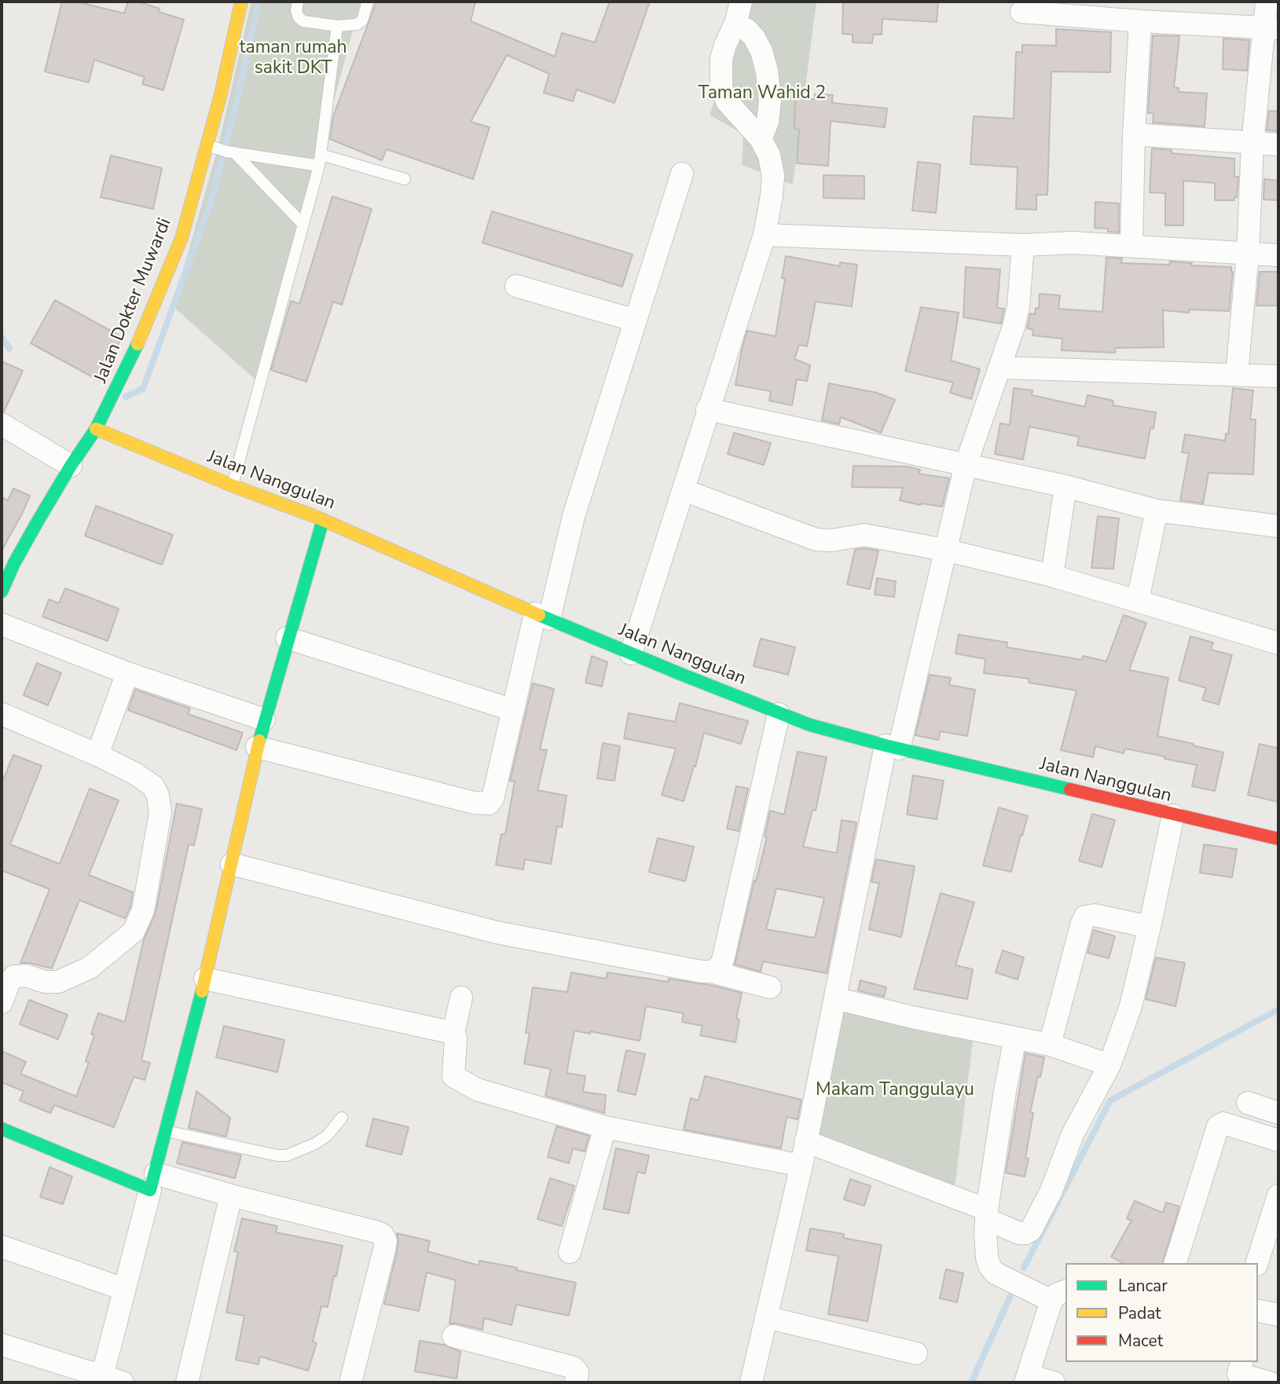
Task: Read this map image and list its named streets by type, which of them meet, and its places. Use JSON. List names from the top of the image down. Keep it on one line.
{"streets":{"street":["Jalan Dokter Muwardi","Jalan Nanggulan"]},"crossings":[["Jalan Dokter Muwardi","Jalan Nanggulan"]],"parks":["taman rumah sakit DKT","Taman Wahid 2","Makam Tanggulayu"],"legend":["Lancar","Padat","Macet"]}
